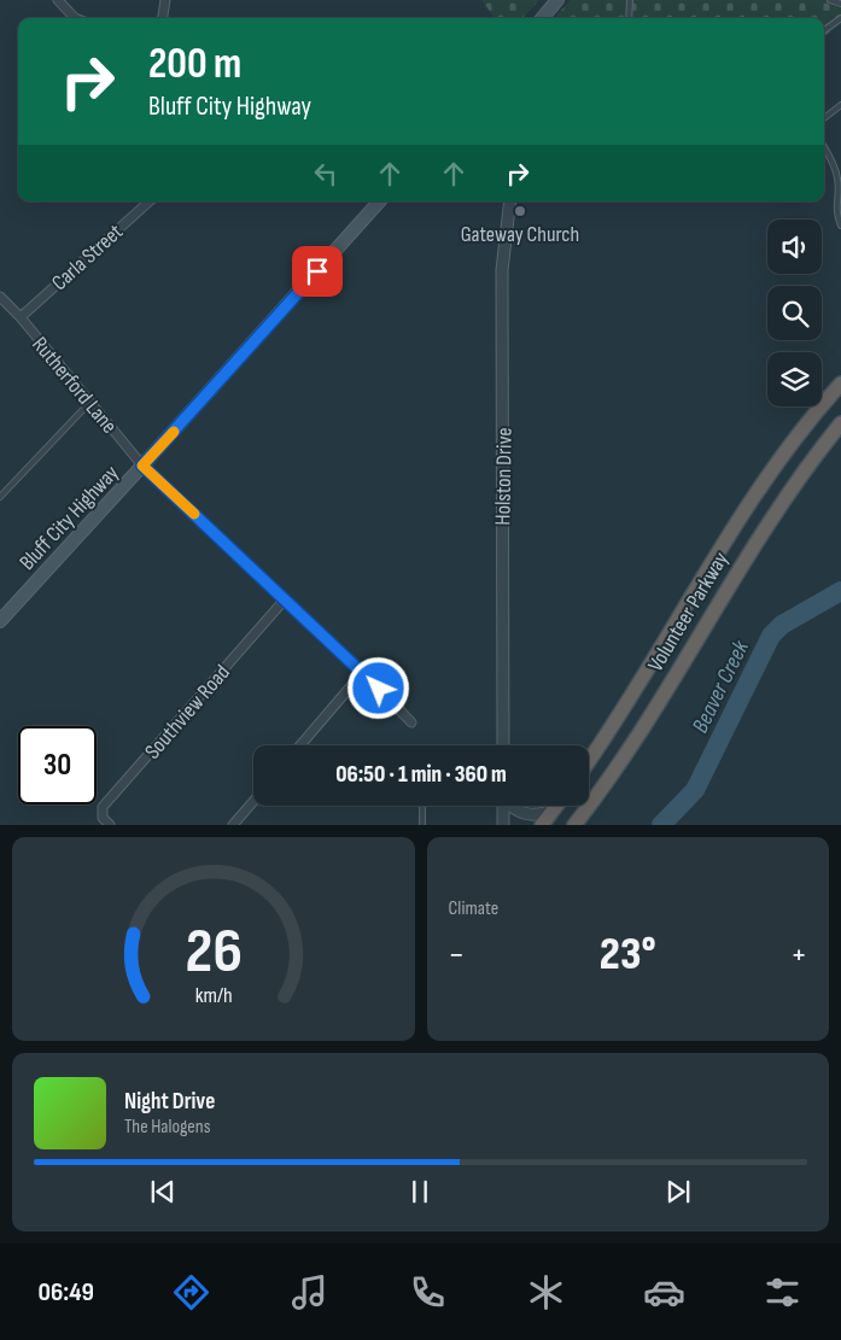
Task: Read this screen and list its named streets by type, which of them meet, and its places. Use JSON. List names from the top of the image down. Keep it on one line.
{"streets":{"highway":["Volunteer Parkway"],"main road":["Bluff City Highway"],"street":["Carla Street","Rutherford Lane","Holston Drive","Southview Road"]},"crossings":[["Carla Street","Rutherford Lane"],["Rutherford Lane","Bluff City Highway"],["Rutherford Lane","Southview Road"]],"water":["Beaver Creek"],"places":["Gateway Church"],"page":{"turn":["200 m","Bluff City Highway"],"limit":"30","trip":"06:50 · 1 min · 360 m","tile":"Climate","heat":["−","23°","+"],"song":["Night Drive","The Halogens"],"tabs":"06:49","gauge":["26","km/h"]}}
